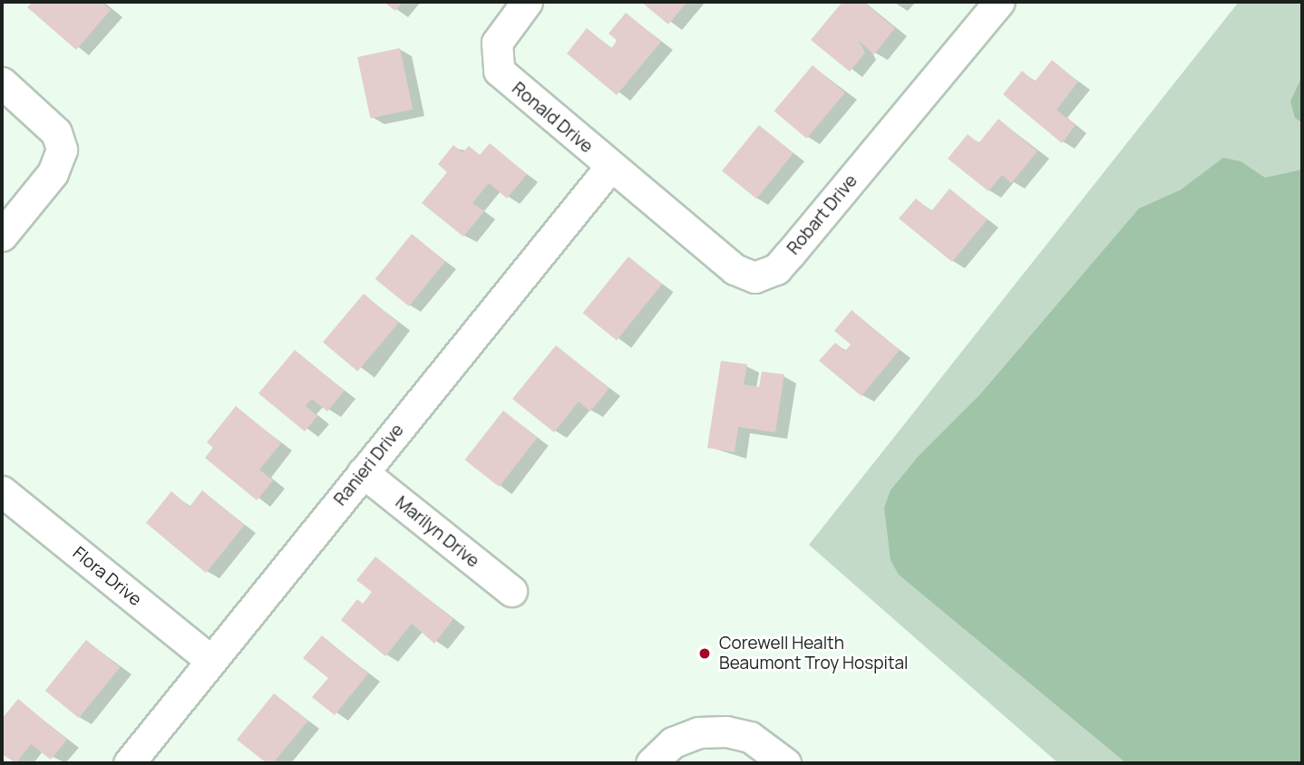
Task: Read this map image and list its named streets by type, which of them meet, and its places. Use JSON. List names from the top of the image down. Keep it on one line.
{"streets":{"street":["Ronald Drive","Robart Drive","Ranieri Drive","Marilyn Drive","Flora Drive"]},"crossings":[["Ronald Drive","Robart Drive"],["Ronald Drive","Ranieri Drive"],["Robart Drive","Ranieri Drive"],["Ranieri Drive","Marilyn Drive"],["Ranieri Drive","Flora Drive"]],"places":["Corewell Health Beaumont Troy Hospital"]}
